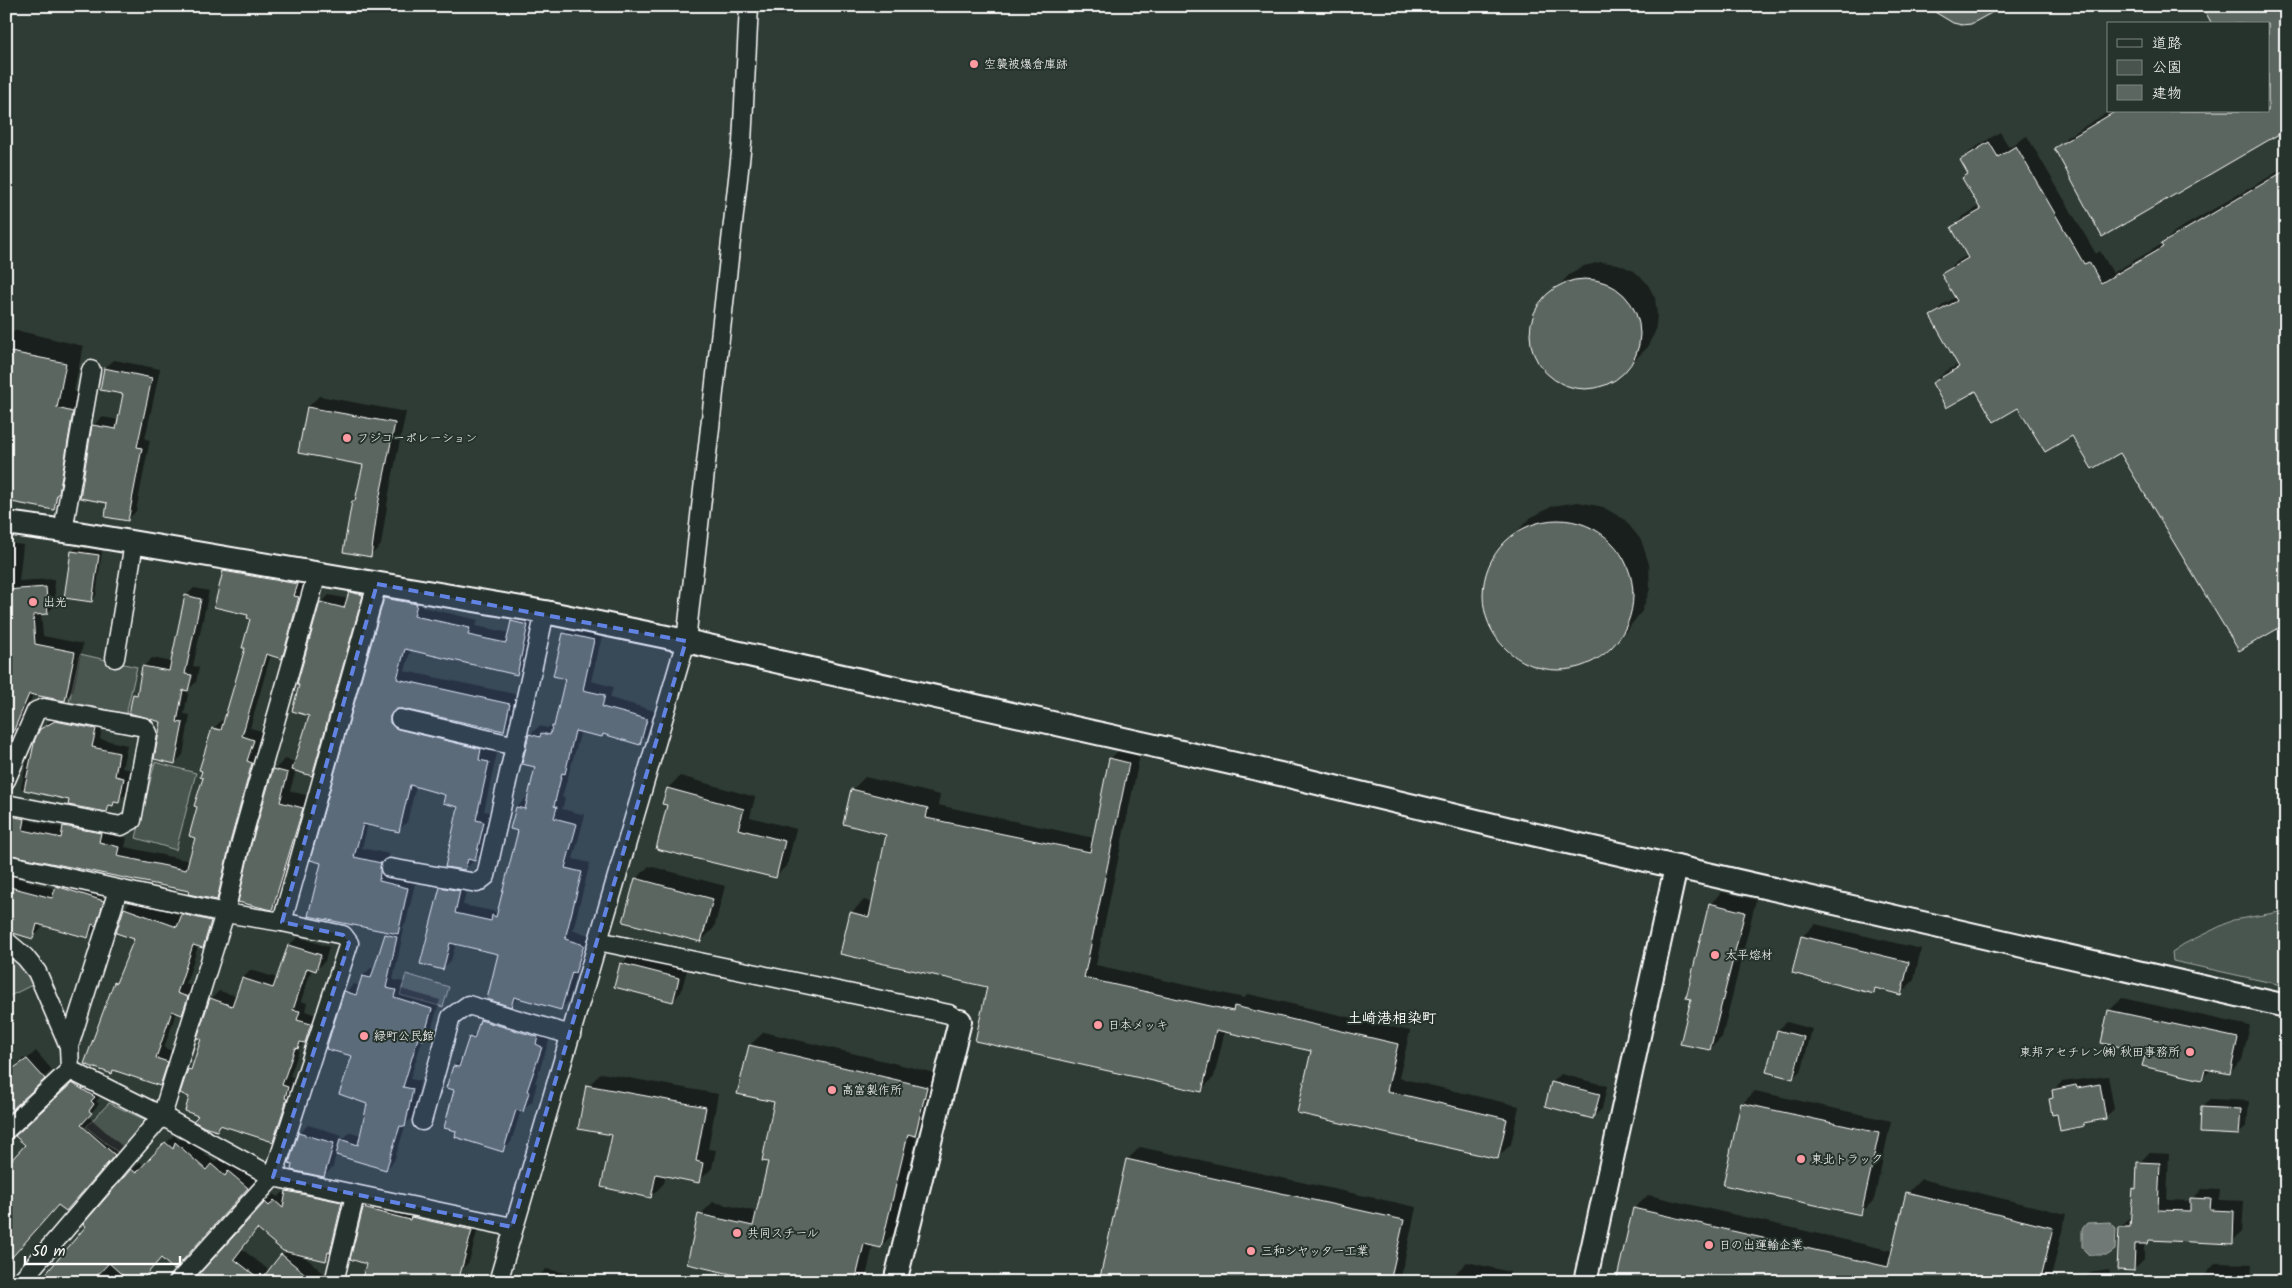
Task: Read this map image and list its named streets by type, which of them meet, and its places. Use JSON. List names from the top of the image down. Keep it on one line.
{"districts":["土崎港相染町"],"places":["空襲被爆倉庫跡","フジコーポレーション","出光","太平熔材","日本メッキ","緑町公民館","東邦アセチレン㈱ 秋田事務所","高富製作所","東北トラック","共同スチール","日の出運輸企業","三和シヤッター工業"],"legend":["道路","公園","建物"],"scale_bar":"50 m"}
